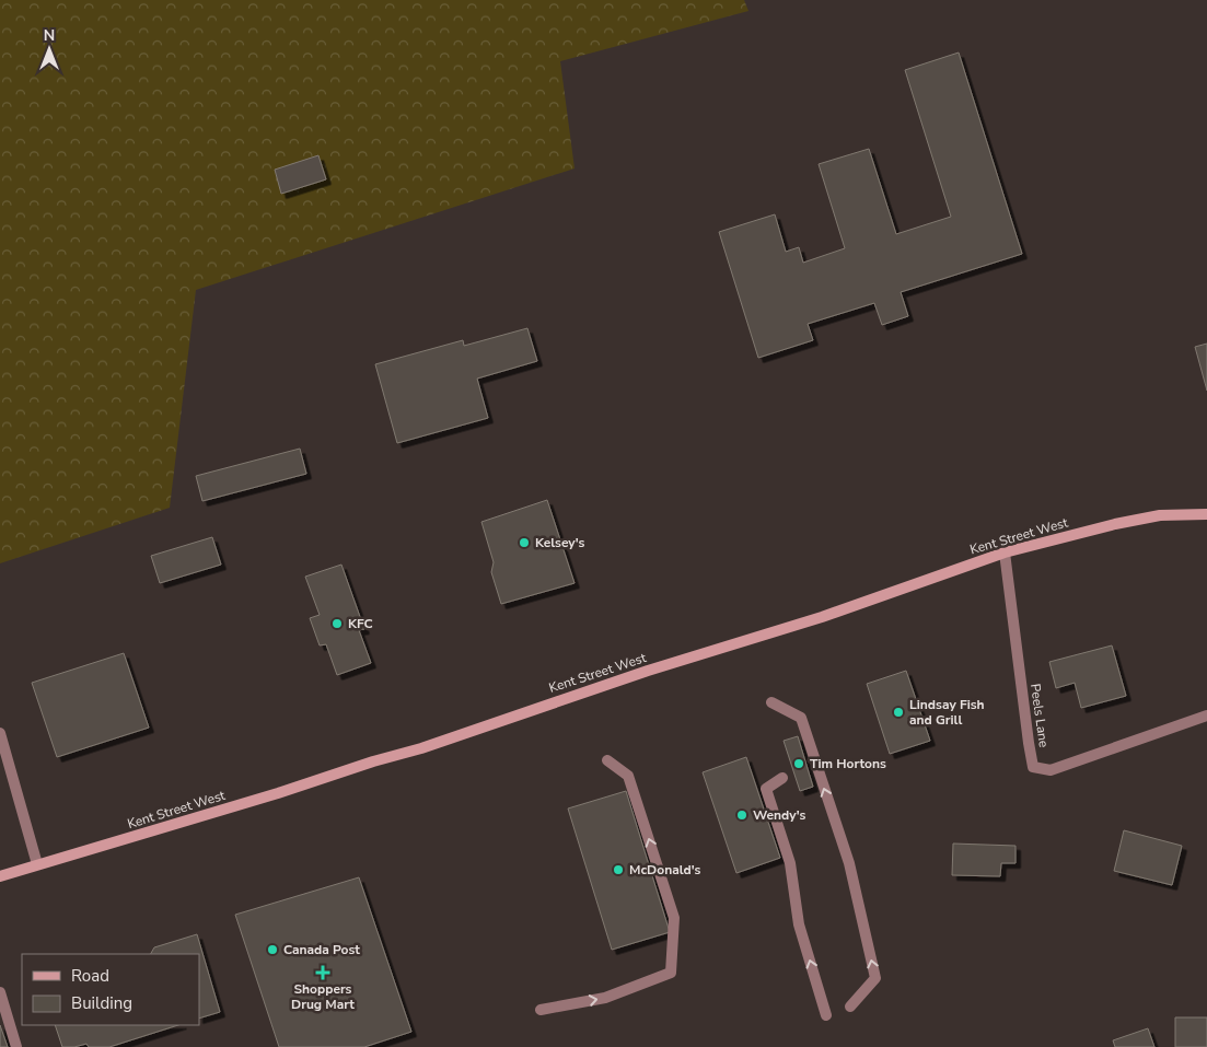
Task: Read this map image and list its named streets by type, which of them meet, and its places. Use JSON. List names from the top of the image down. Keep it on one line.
{"streets":{"main road":["Kent Street West"],"street":["Peels Lane"]},"crossings":[["Kent Street West","Peels Lane"]],"places":{"other":["Kelsey's","KFC","Lindsay Fish and Grill","Tim Hortons","Wendy's","McDonald's","Canada Post"],"health":["Shoppers Drug Mart"]},"legend":["Road","Building"],"north":"top"}
